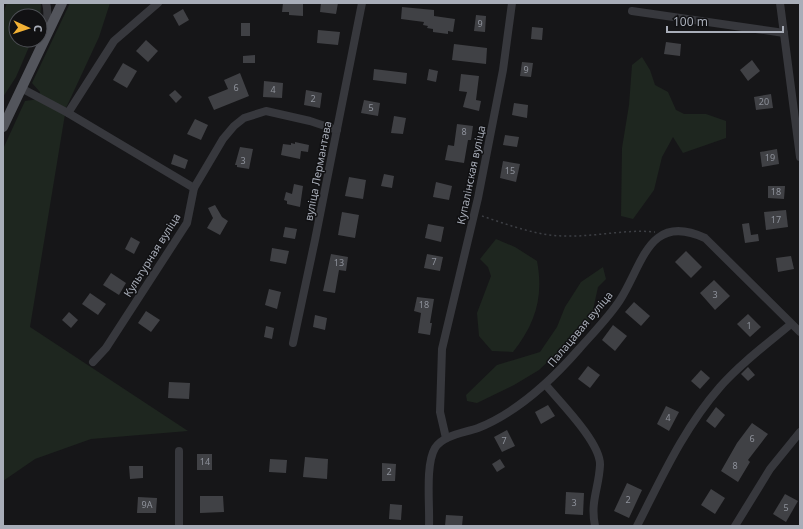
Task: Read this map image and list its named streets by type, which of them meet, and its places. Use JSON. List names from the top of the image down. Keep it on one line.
{"streets":{"street":["вуліца Лермантава","Купалінская вуліца","Культурная вуліца","Палацавая вуліца"]},"crossings":[["вуліца Лермантава","Культурная вуліца"],["Купалінская вуліца","Палацавая вуліца"]],"house_numbers":["9","9","6","4","2","20","5","8","19","3","15","18","17","7","13","3","18","1","4","6","7","14","8","2","2","3","9А","5"],"scale_bar":"100 m","north":"right"}
